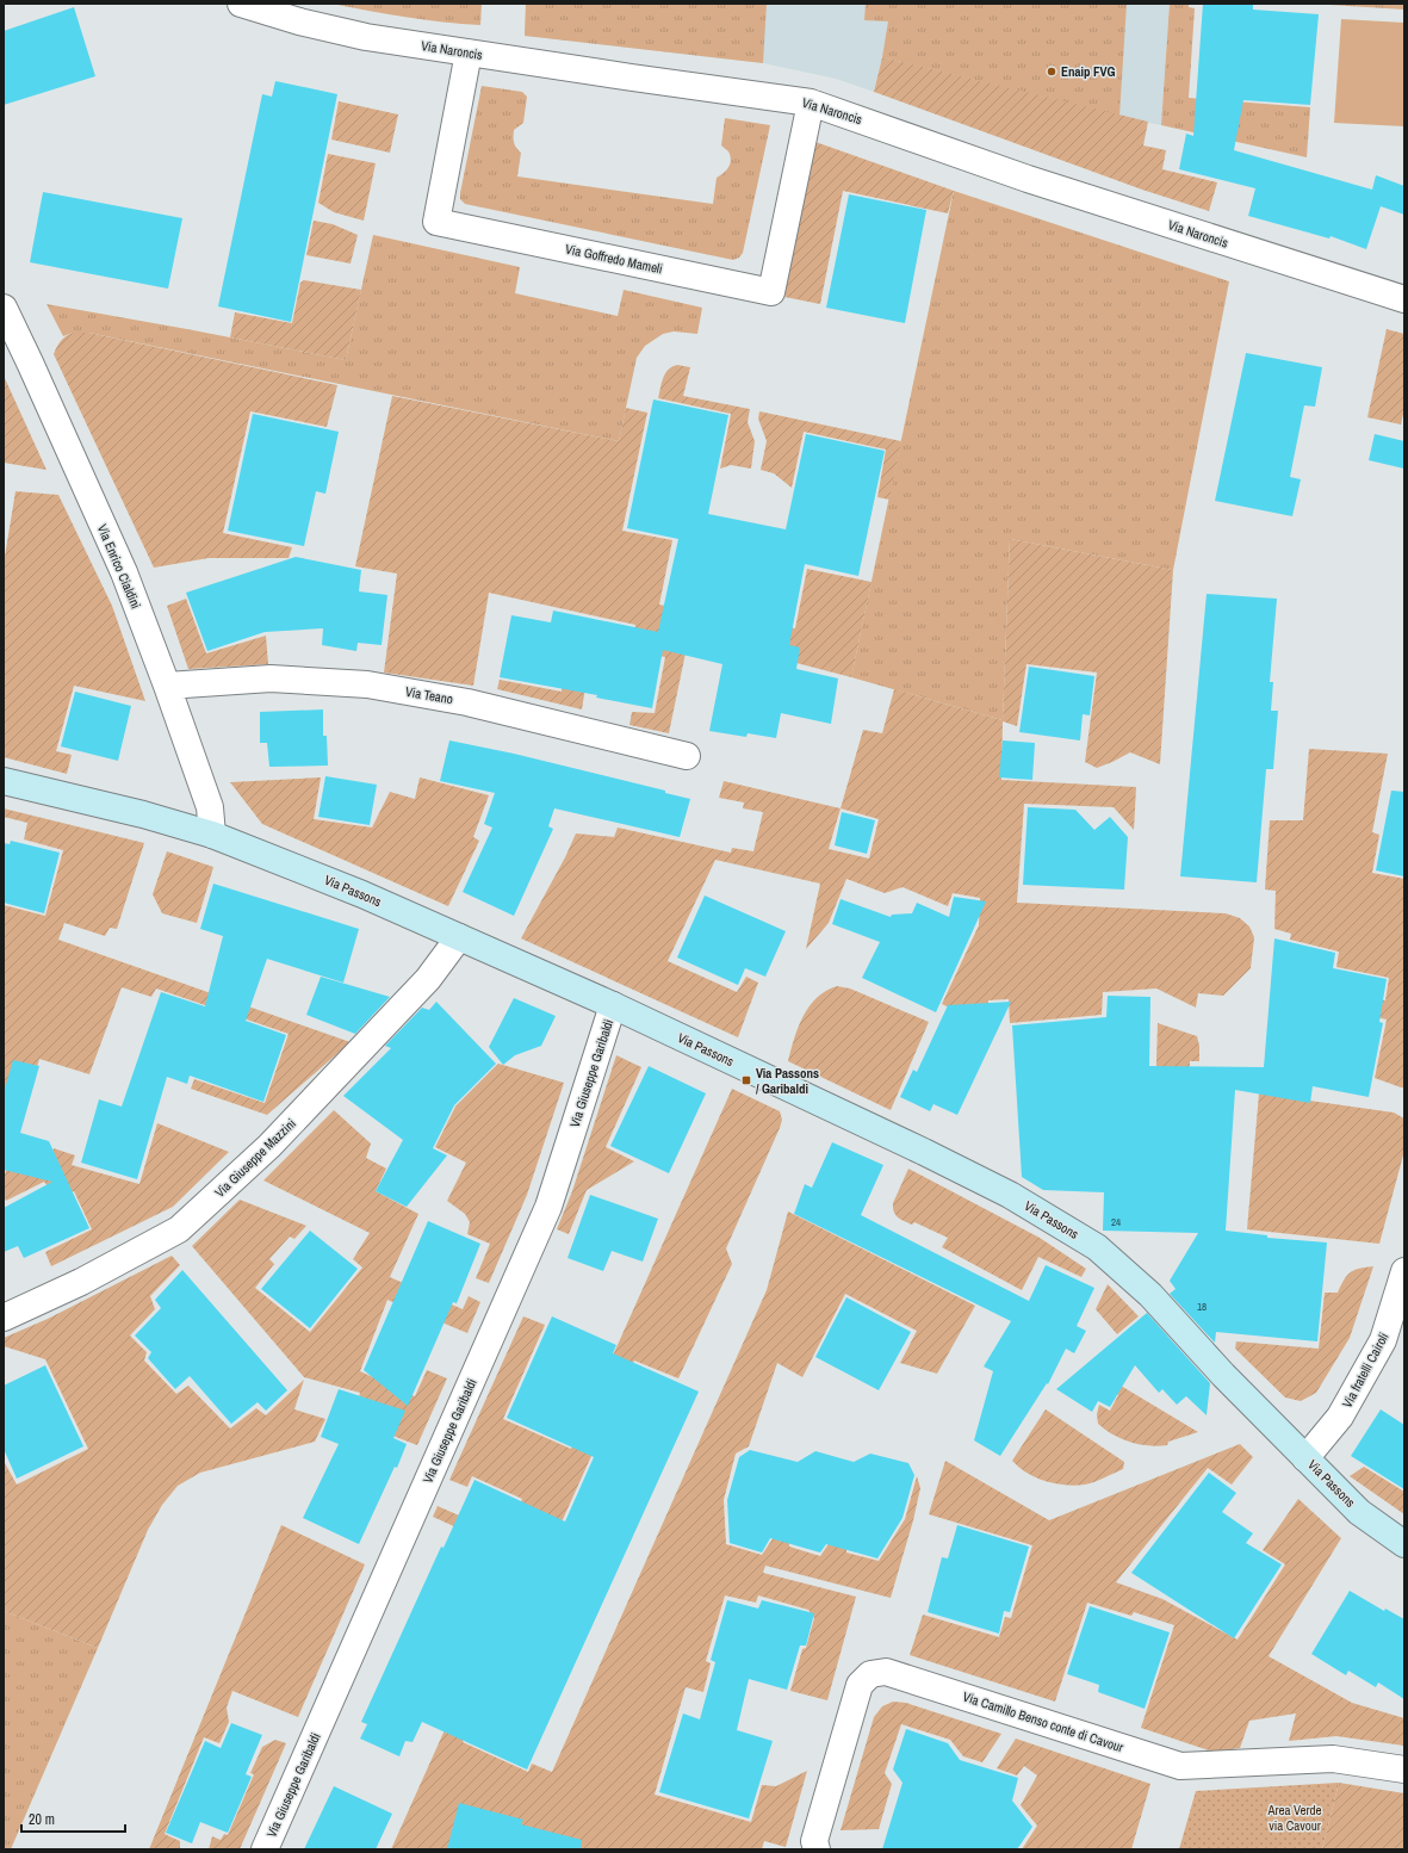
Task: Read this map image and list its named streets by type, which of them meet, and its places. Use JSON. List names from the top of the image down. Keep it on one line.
{"streets":{"street":["Via Naroncis","Via Goffredo Mameli","Via Enrico Cialdini","Via Teano","Via Passons","Via Giuseppe Garibaldi","Via Giuseppe Mazzini","Via fratelli Cairoli","Via Camillo Benso conte di Cavour"]},"crossings":[["Via Naroncis","Via Goffredo Mameli"],["Via Enrico Cialdini","Via Teano"],["Via Enrico Cialdini","Via Passons"],["Via Passons","Via Giuseppe Garibaldi"],["Via Passons","Via Giuseppe Mazzini"],["Via Passons","Via fratelli Cairoli"]],"parks":["Area Verde via Cavour"],"places":{"other":["Enaip FVG"],"transit":["Via Passons / Garibaldi"]},"house_numbers":["24","18"],"scale_bar":"20 m"}
